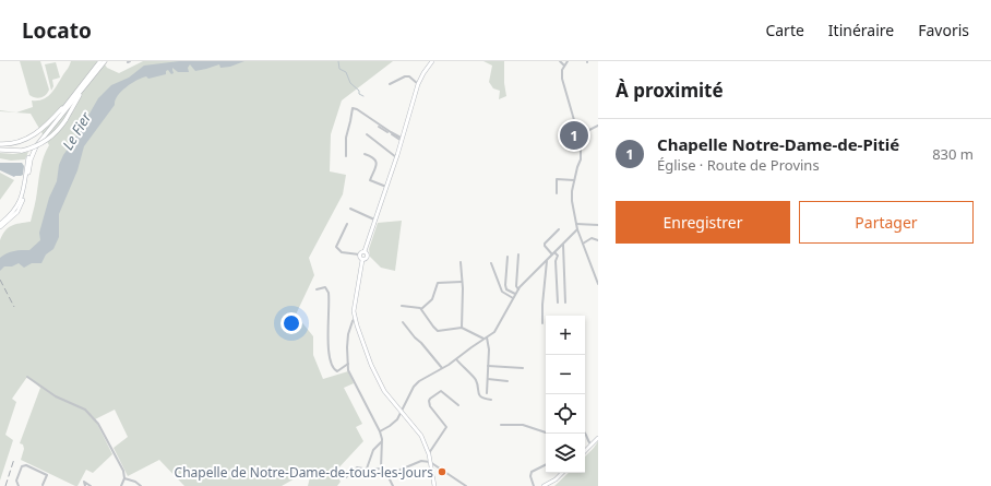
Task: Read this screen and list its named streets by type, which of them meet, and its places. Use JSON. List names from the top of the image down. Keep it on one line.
{"water":["Le Fier"],"places":["Chapelle de Notre-Dame-de-tous-les-Jours"],"page":{"header":"Locato","nav":["Carte","Itinéraire","Favoris"],"heading":"À proximité","list":[{"mark":"1","name":"Chapelle Notre-Dame-de-Pitié","note":"Église · Route de Provins","value":"830 m"}],"pins":"1","buttons":["Enregistrer","Partager"],"map_buttons":["+","−"]}}
